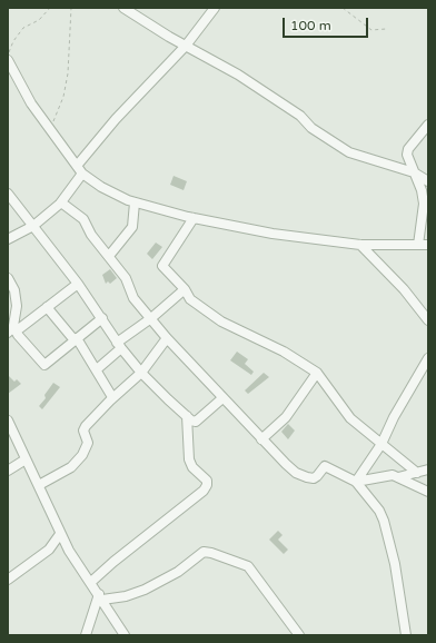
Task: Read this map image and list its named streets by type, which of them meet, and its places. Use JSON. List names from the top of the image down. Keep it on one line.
{"scale_bar":"100 m"}
